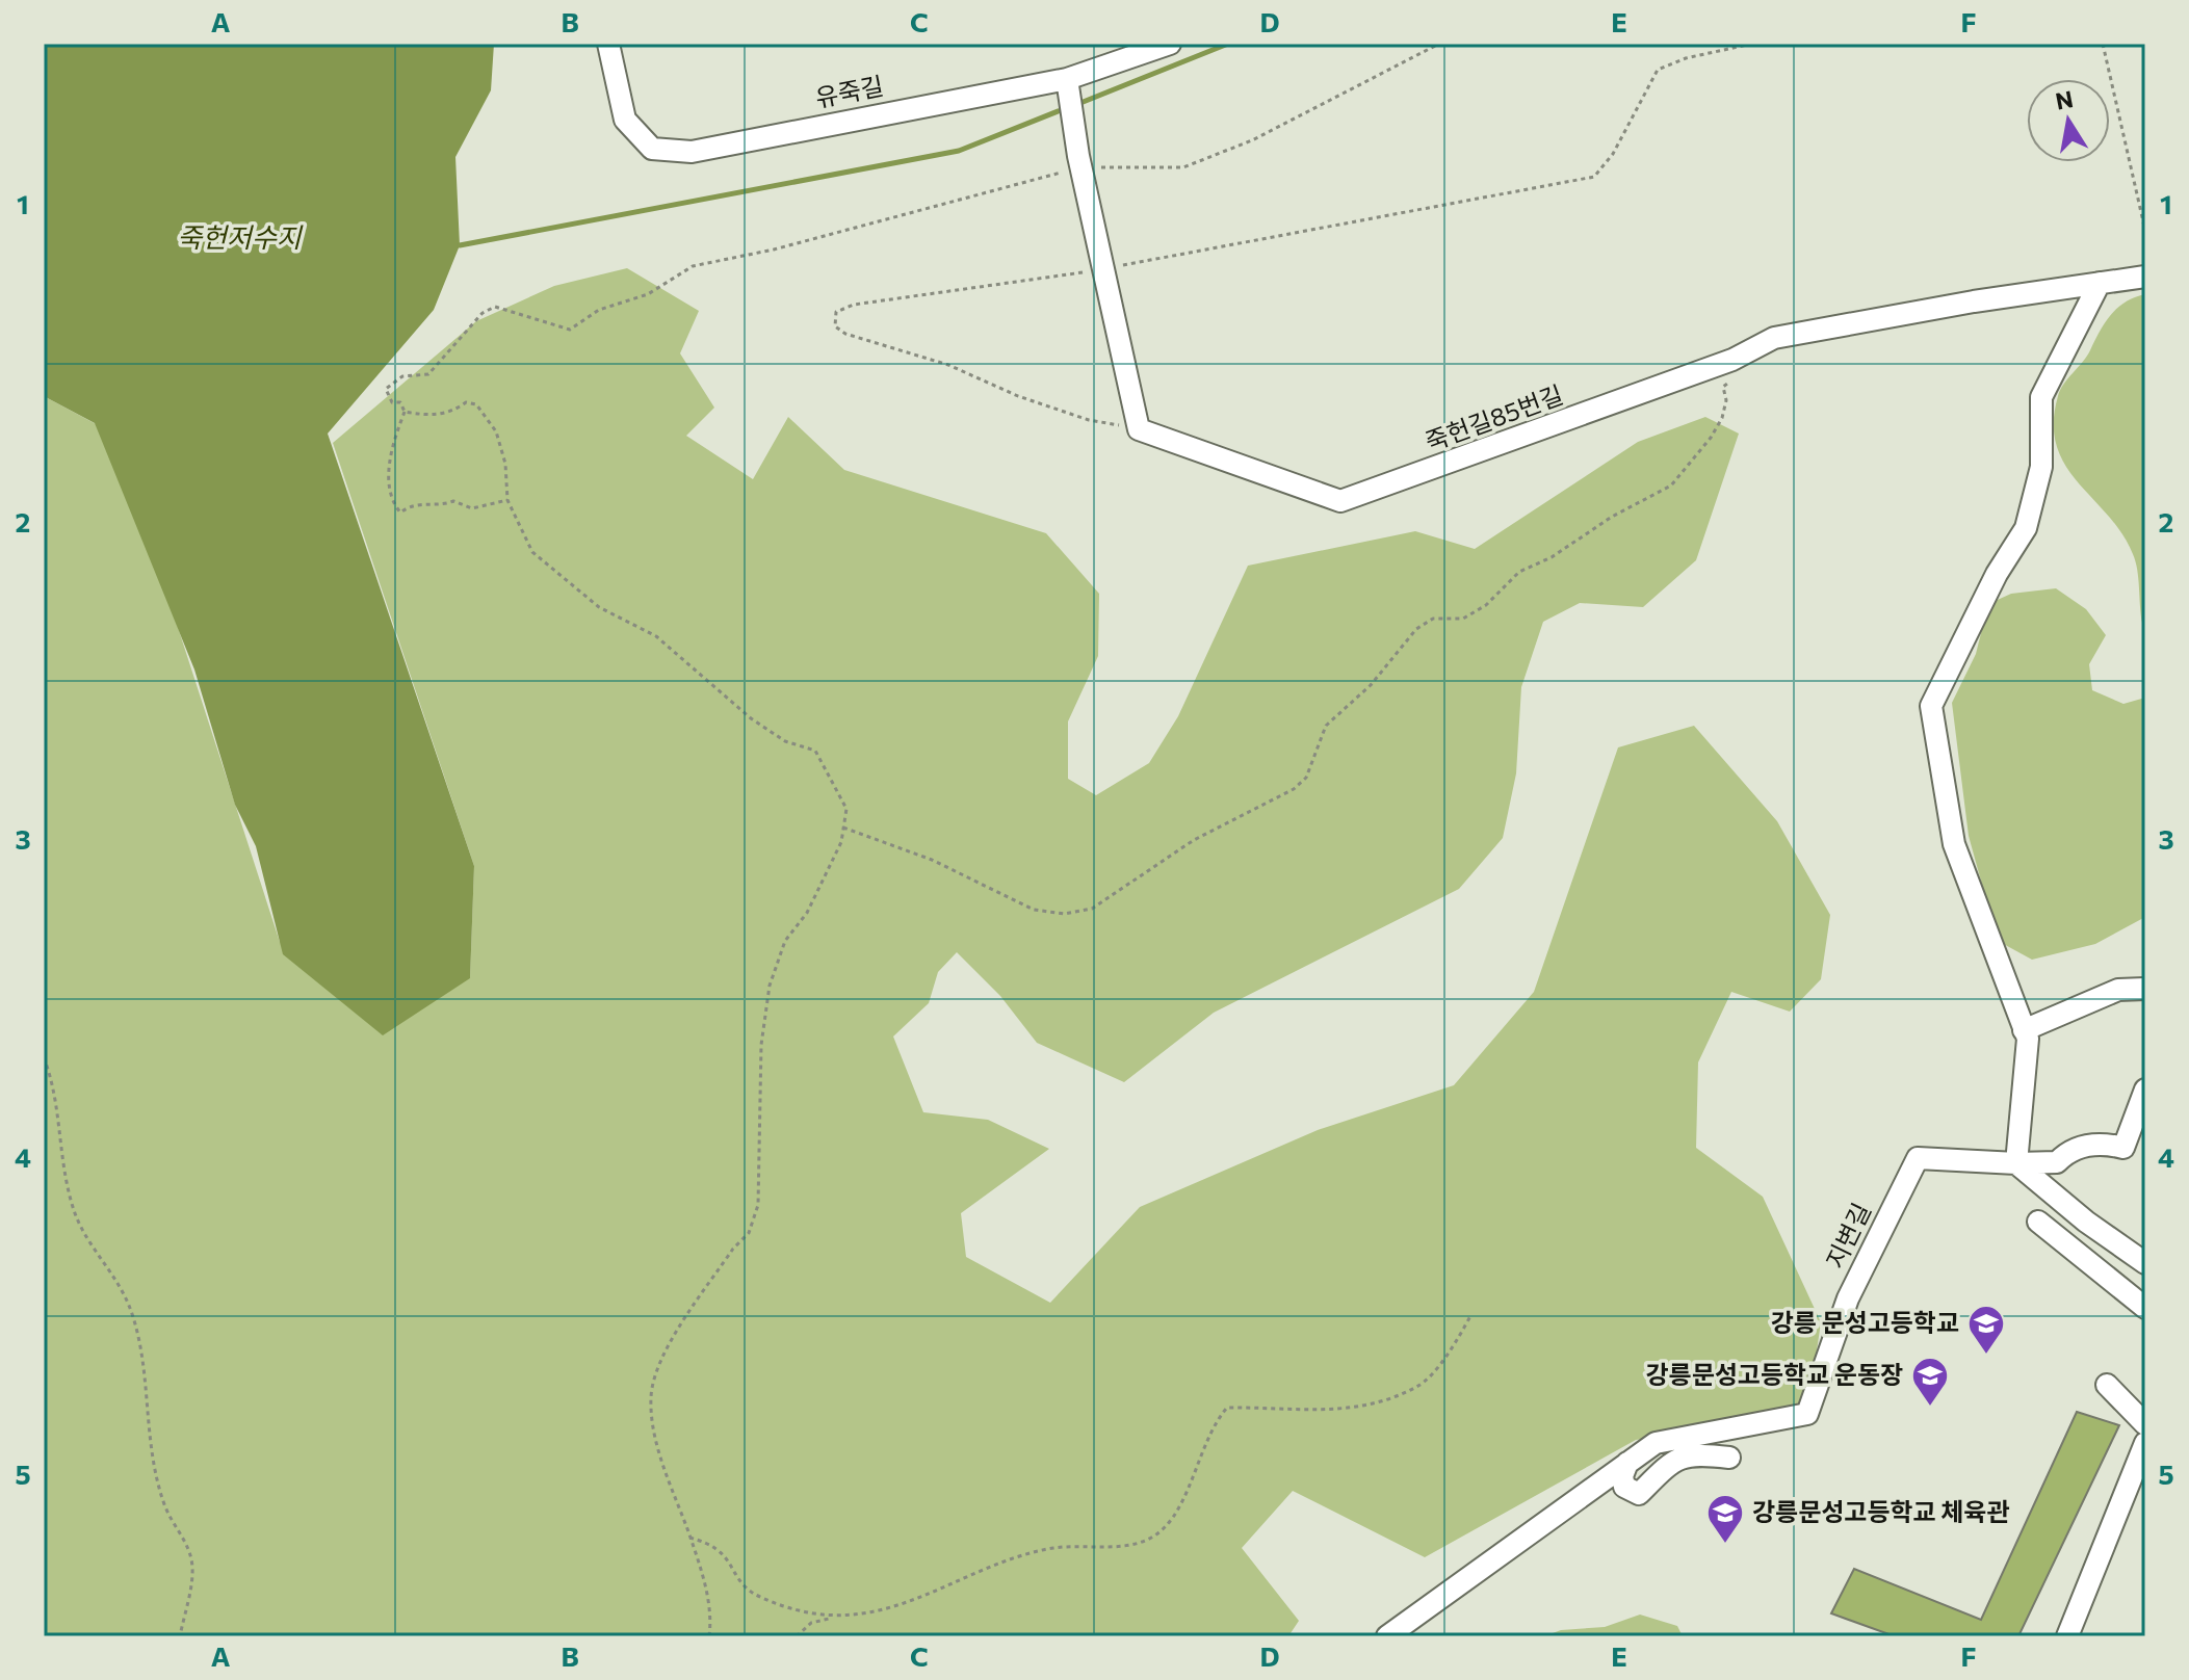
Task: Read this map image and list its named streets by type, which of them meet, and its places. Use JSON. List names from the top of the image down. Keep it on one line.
{"streets":{"street":["유죽길","죽헌길85번길","지변길"]},"water":["죽헌저수지"],"places":{"school or university":["강릉 문성고등학교","강릉문성고등학교 운동장","강릉문성고등학교 체육관"]},"north":"top","grid":{"columns":["A","B","C","D","E","F"],"rows":["1","2","3","4","5"]}}
